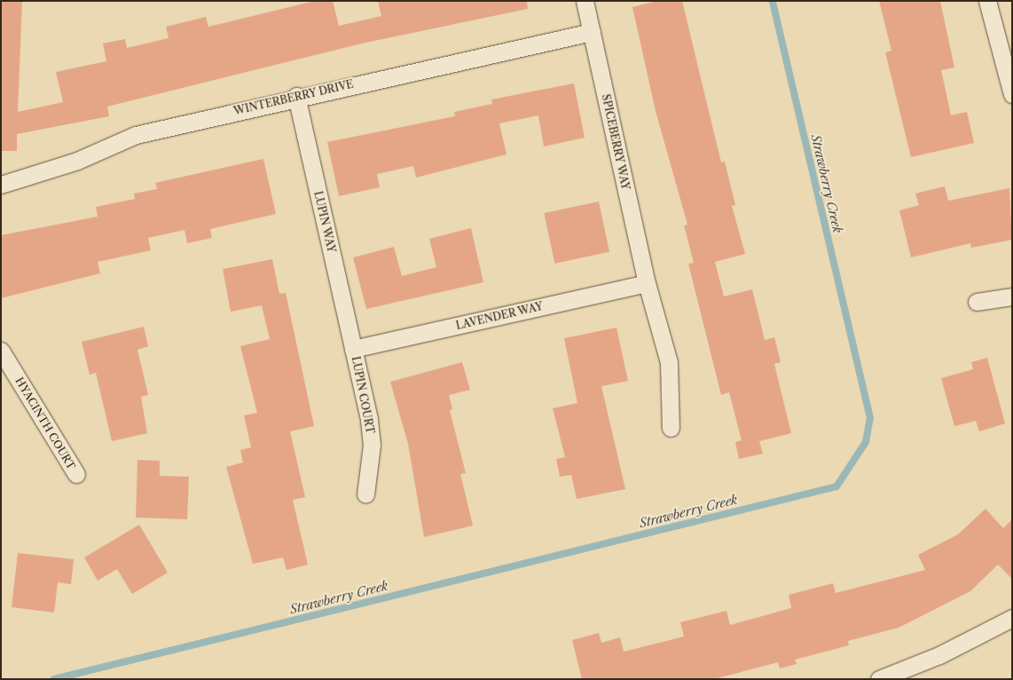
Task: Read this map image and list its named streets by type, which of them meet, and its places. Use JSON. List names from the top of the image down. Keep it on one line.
{"streets":{"street":["WINTERBERRY DRIVE","SPICEBERRY WAY","LUPIN WAY","LAVENDER WAY","LUPIN COURT","HYACINTH COURT"]},"crossings":[["WINTERBERRY DRIVE","SPICEBERRY WAY"],["WINTERBERRY DRIVE","LUPIN WAY"],["SPICEBERRY WAY","LAVENDER WAY"],["LUPIN WAY","LAVENDER WAY"],["LUPIN WAY","LUPIN COURT"],["LAVENDER WAY","LUPIN COURT"]],"water":["Strawberry Creek"]}
